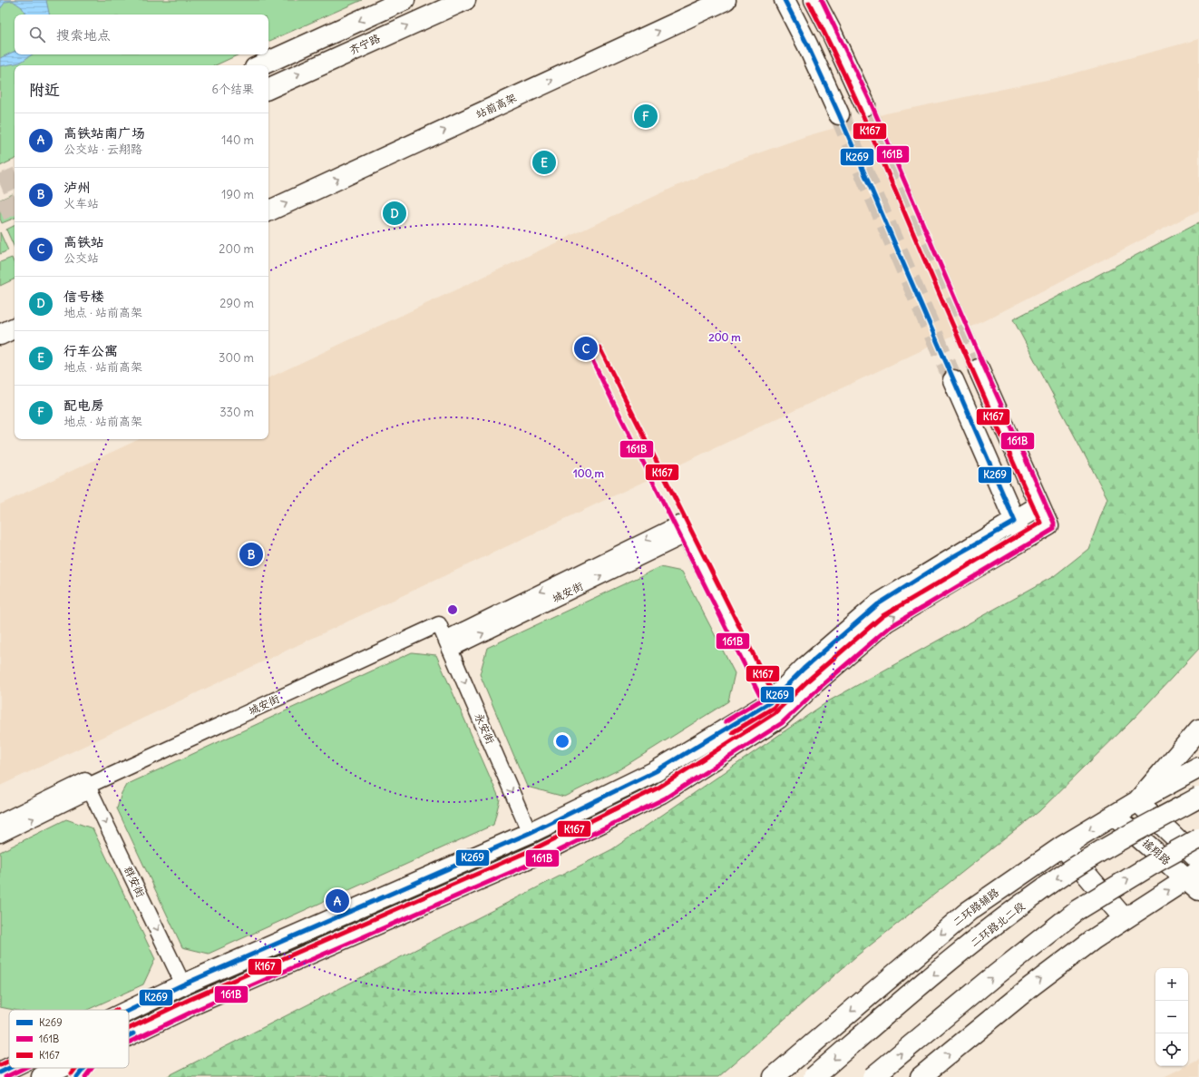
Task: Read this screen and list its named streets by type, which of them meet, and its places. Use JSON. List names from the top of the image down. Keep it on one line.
{"streets":{"main road":["齐宁路","站前高架","摇翔路","二环路辅路","二环路北二段"],"street":["城安街","永安街","群安街"]},"crossings":[["城安街","永安街"],["城安街","群安街"],["摇翔路","二环路辅路"]],"one_way":["永安街","群安街"],"lines":["transit line K269","transit line 161B","transit line K167"],"legend":["K269","161B","K167"],"page":{"search":"搜索地点","heading":["附近","6个结果"],"pins":["F","E","D","C","B","A"],"list":[{"mark":"A","name":"高铁站南广场","note":"公交站 · 云翔路","value":"140 m"},{"mark":"B","name":"泸州","note":"火车站","value":"190 m"},{"mark":"C","name":"高铁站","note":"公交站","value":"200 m"},{"mark":"D","name":"信号楼","note":"地点 · 站前高架","value":"290 m"},{"mark":"E","name":"行车公寓","note":"地点 · 站前高架","value":"300 m"},{"mark":"F","name":"配电房","note":"地点 · 站前高架","value":"330 m"}],"map_buttons":["+","−"]},"rings":["200 m","100 m"]}
